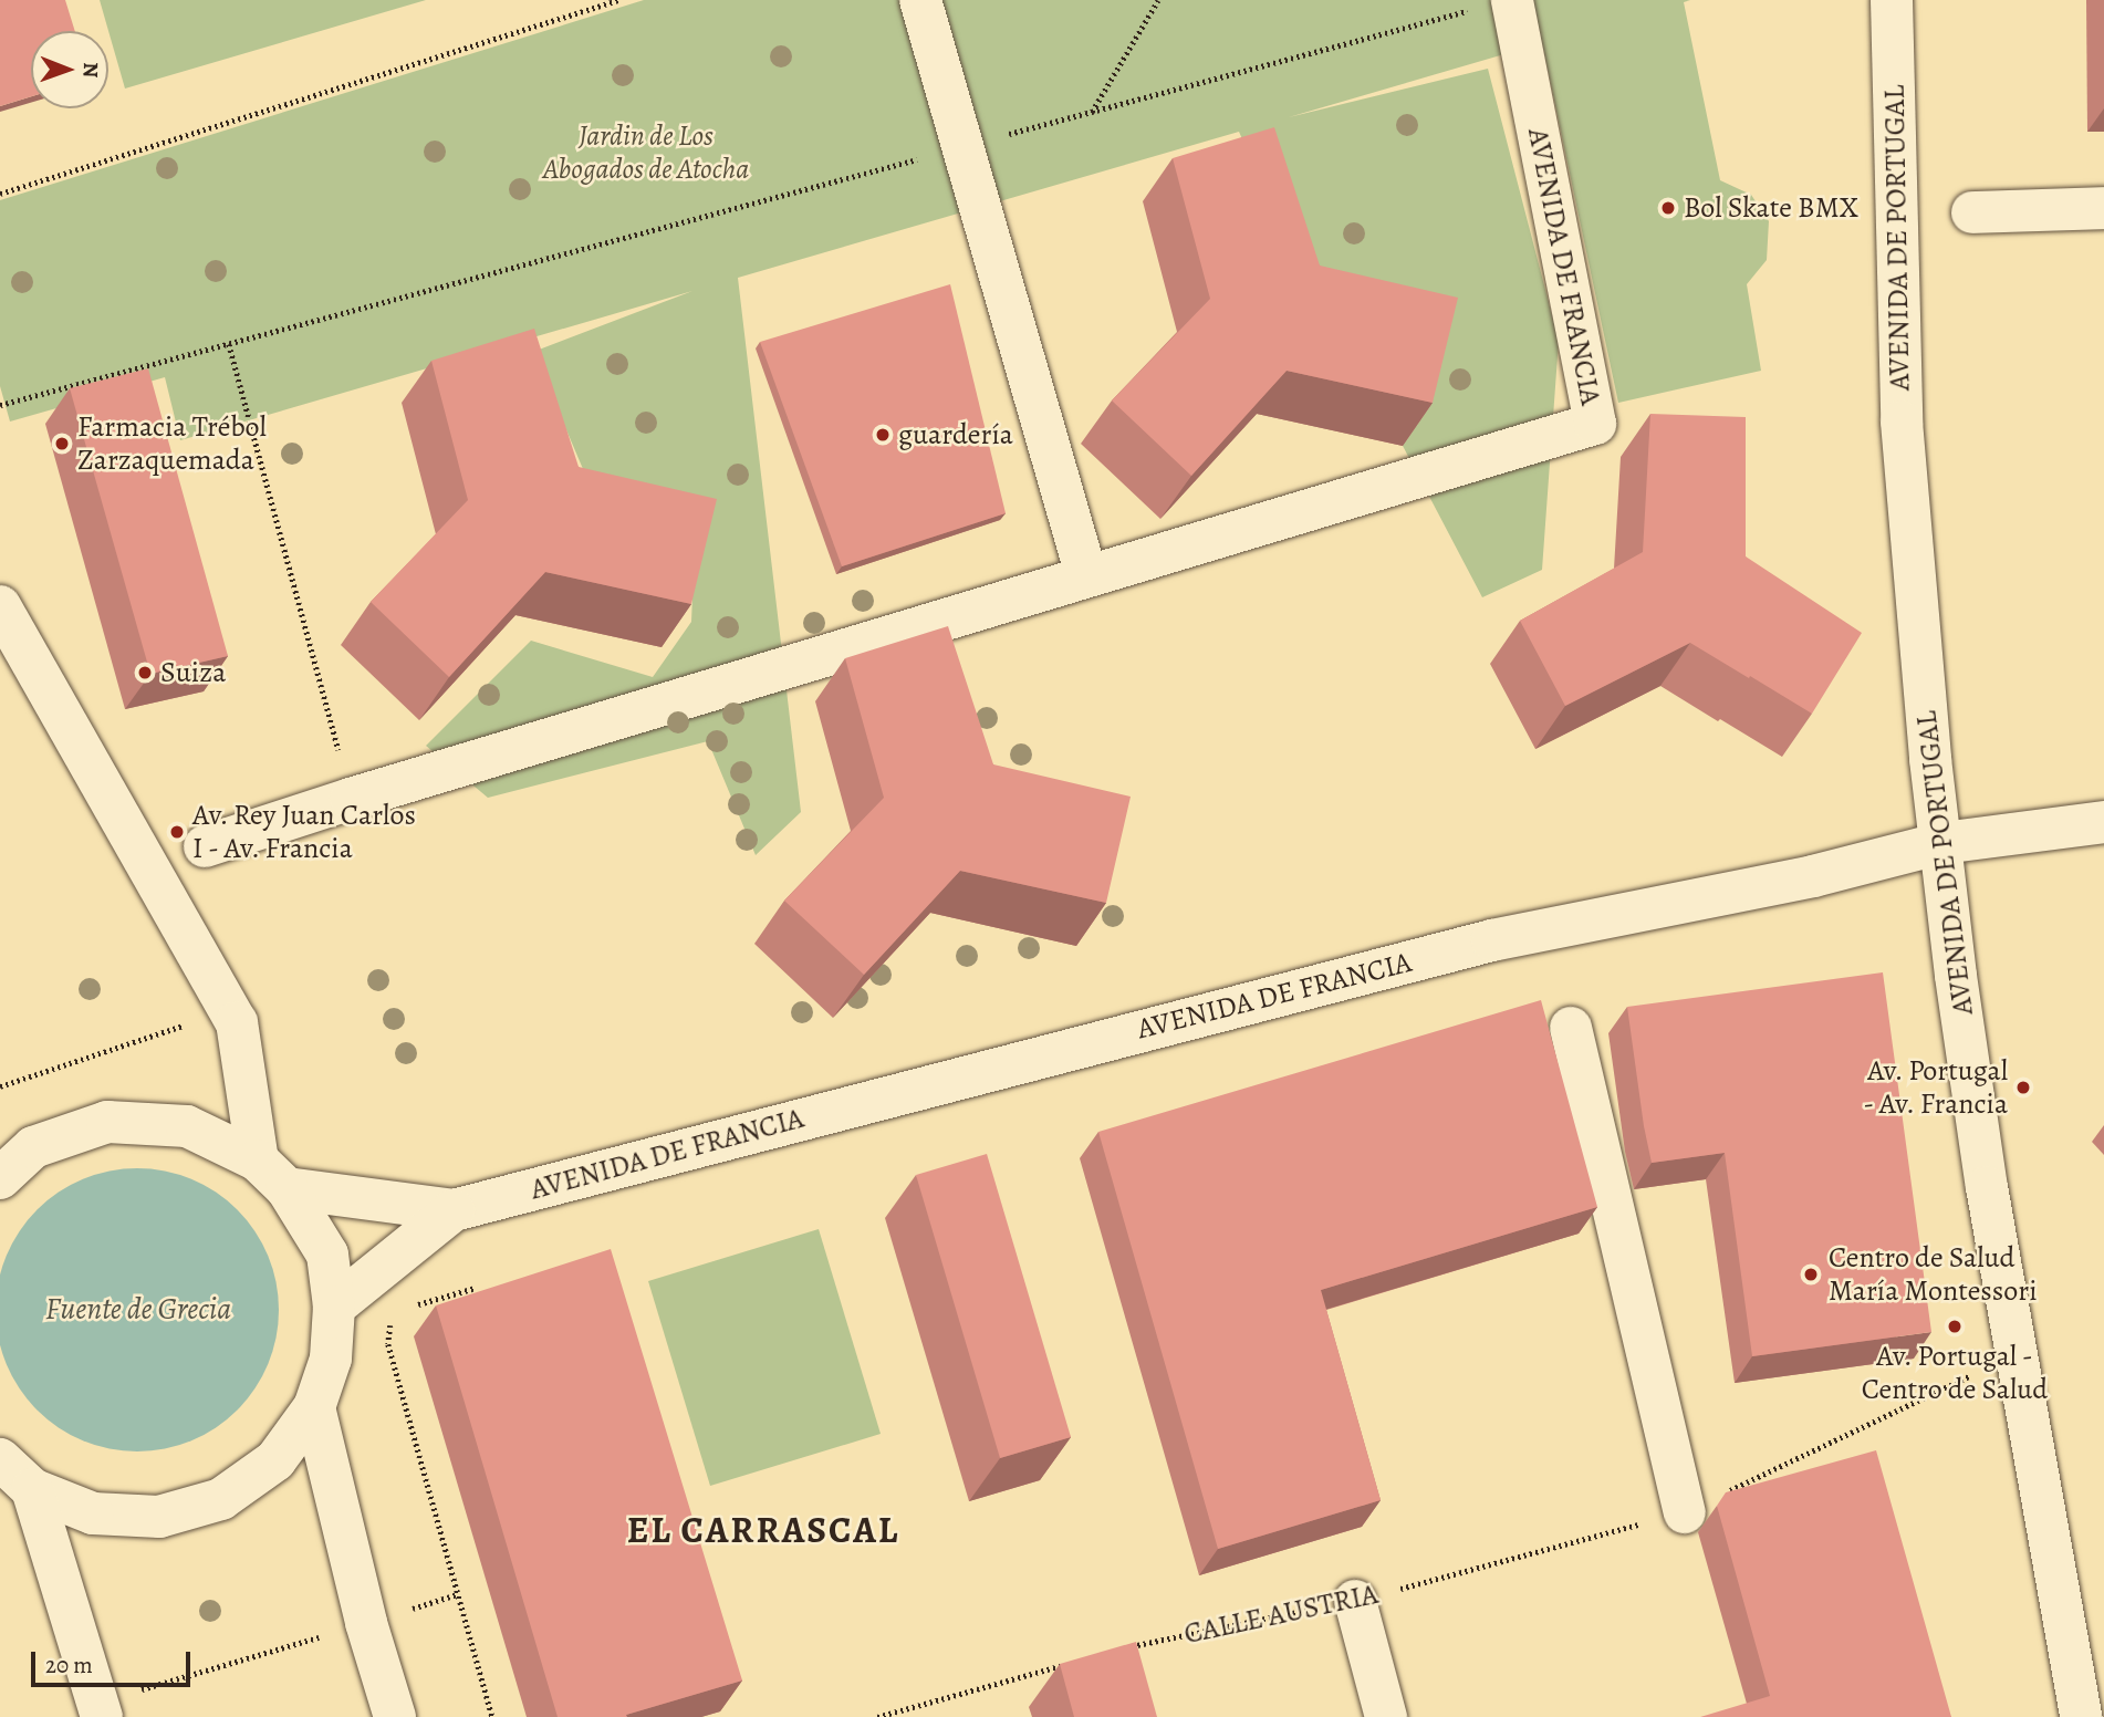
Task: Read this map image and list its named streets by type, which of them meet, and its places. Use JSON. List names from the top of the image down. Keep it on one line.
{"streets":{"street":["AVENIDA DE PORTUGAL","AVENIDA DE FRANCIA"],"path":["CALLE AUSTRIA"]},"crossings":[["AVENIDA DE PORTUGAL","AVENIDA DE FRANCIA"],["AVENIDA DE PORTUGAL","CALLE AUSTRIA"]],"districts":["EL CARRASCAL"],"water":["Fuente de Grecia"],"parks":["Jardin de Los Abogados de Atocha"],"places":["Bol Skate BMX","guardería","Farmacia Trébol Zarzaquemada","Suiza","Av. Rey Juan Carlos I - Av. Francia","Av. Portugal - Av. Francia","Centro de Salud María Montessori","Av. Portugal - Centro de Salud"],"scale_bar":"20 m","north":"right"}
